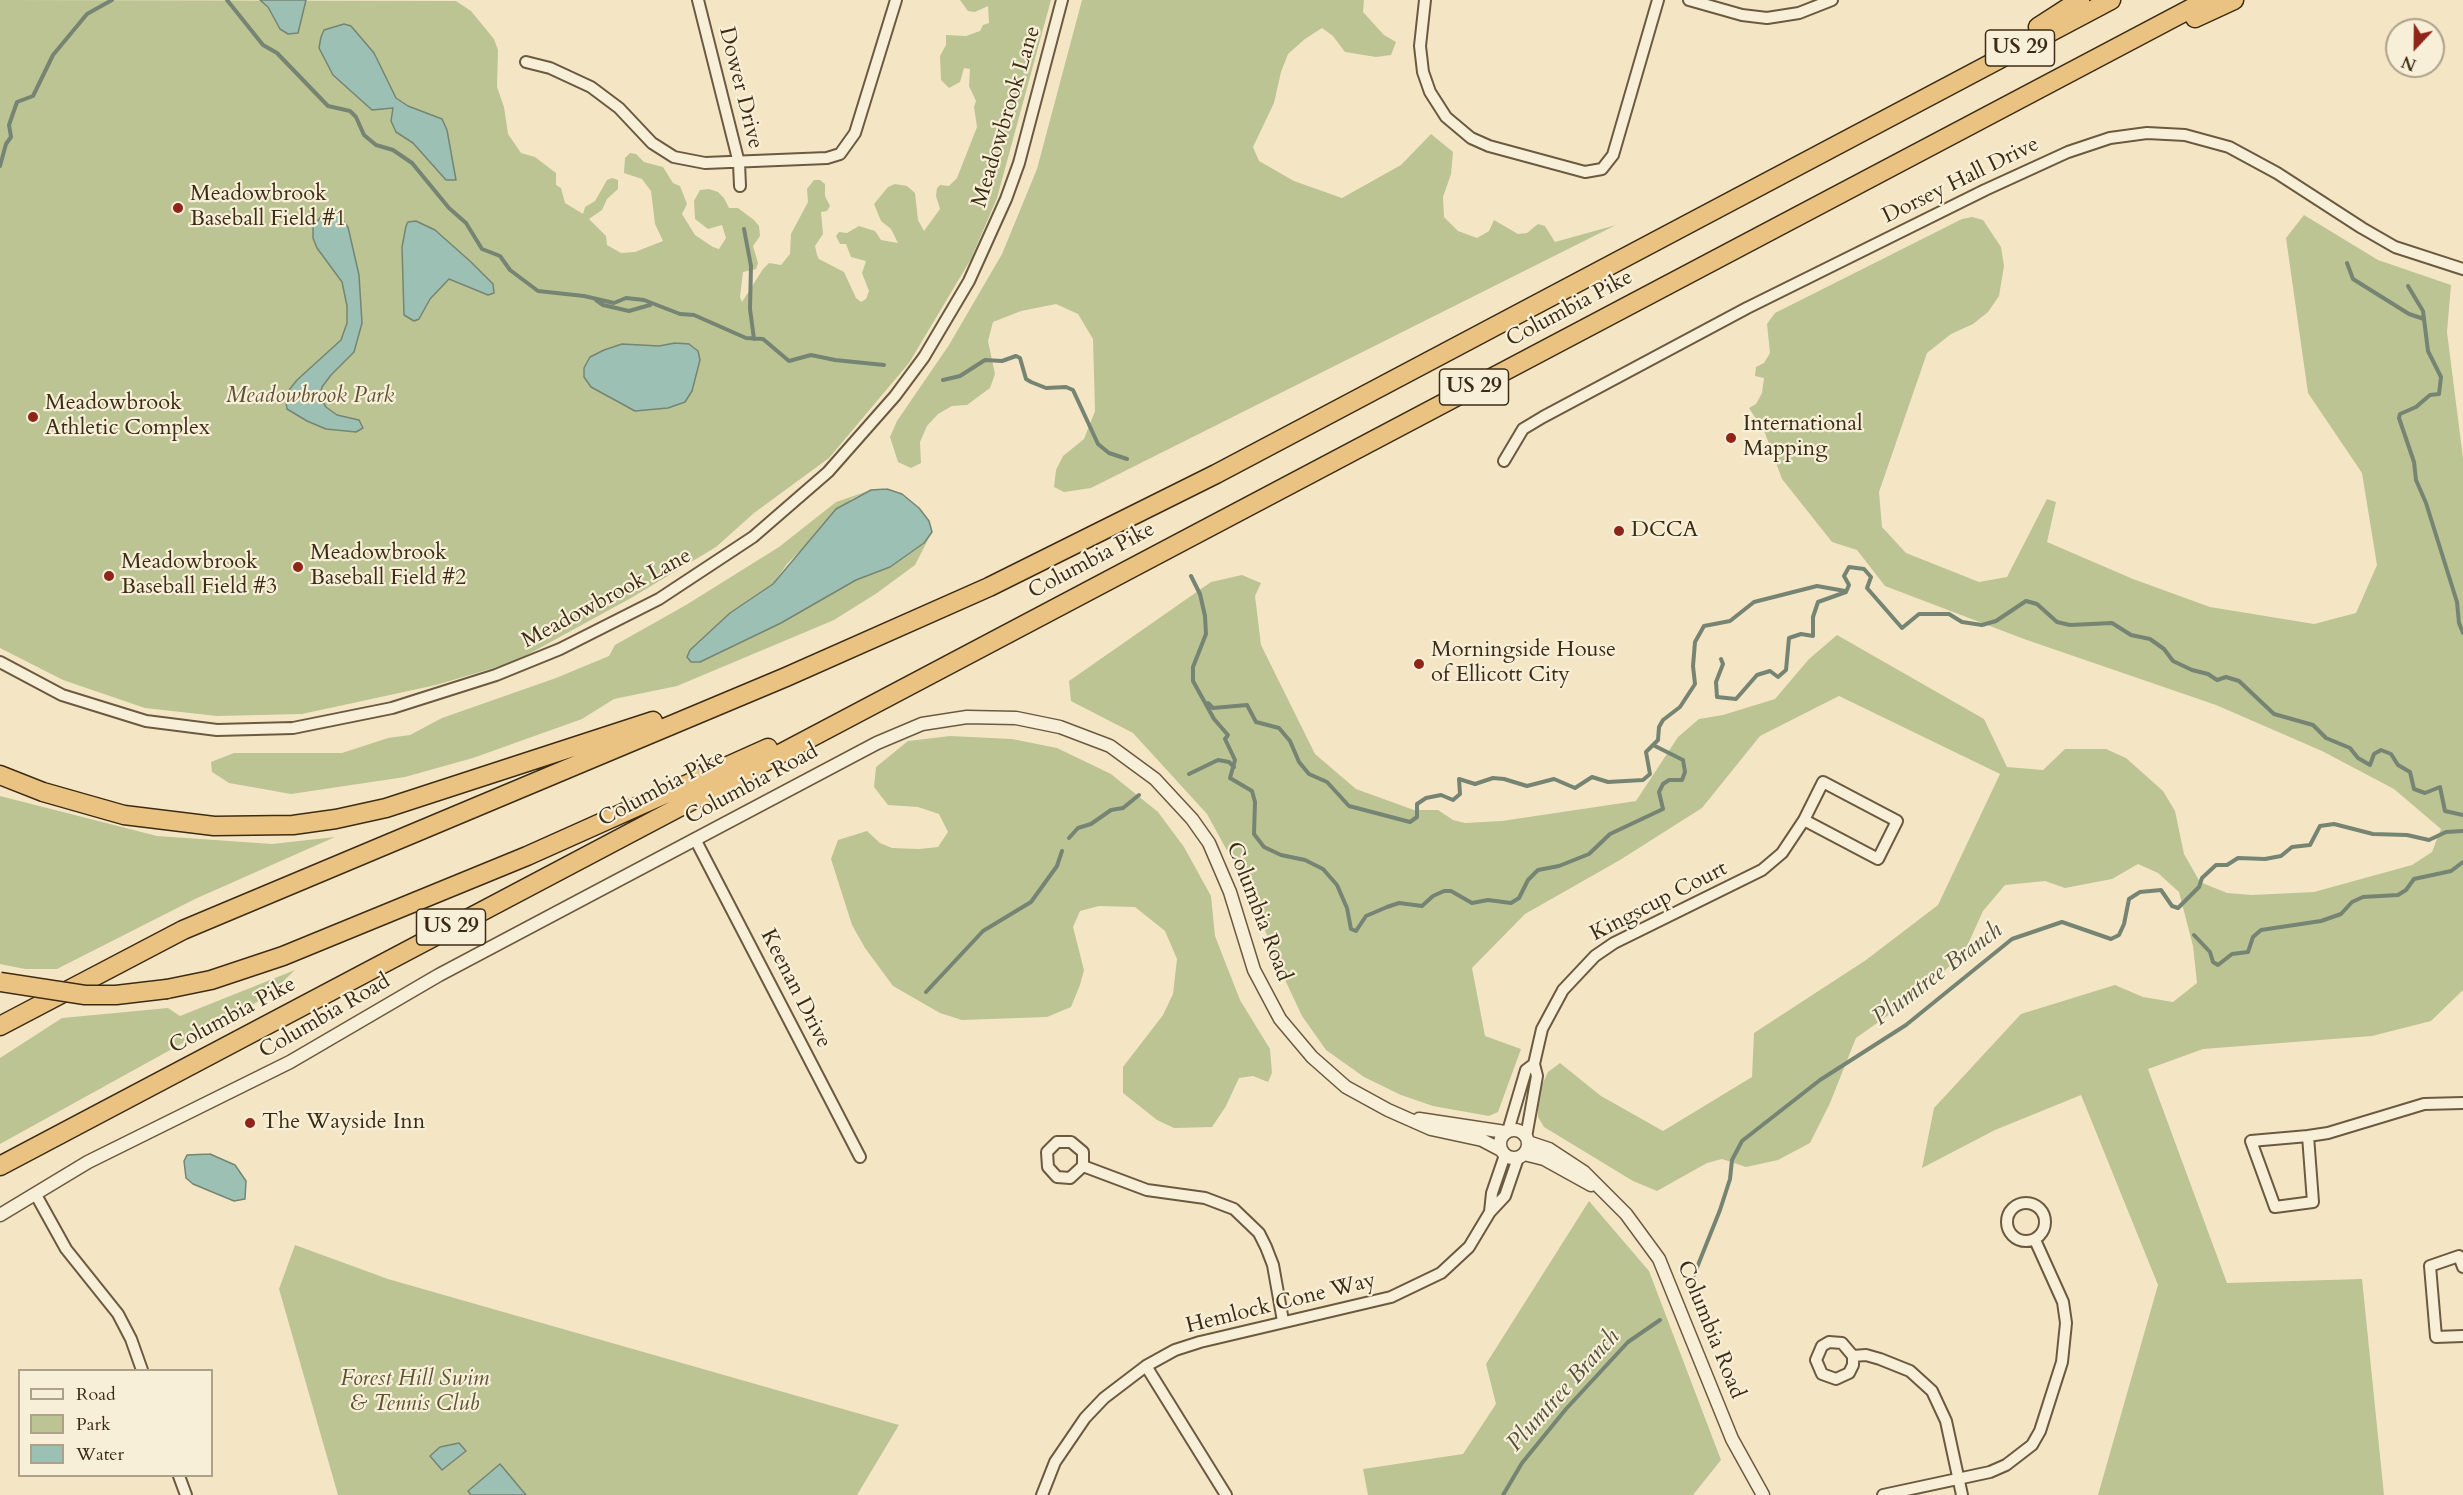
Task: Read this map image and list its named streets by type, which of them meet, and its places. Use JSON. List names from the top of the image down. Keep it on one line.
{"streets":{"highway":["US 29","Columbia Pike"],"street":["Dower Drive","Meadowbrook Lane","Dorsey Hall Drive","Columbia Road","Kingscup Court","Keenan Drive","Hemlock Cone Way"]},"crossings":[["Columbia Road","Kingscup Court"],["Columbia Road","Keenan Drive"],["Columbia Road","Hemlock Cone Way"],["Kingscup Court","Hemlock Cone Way"]],"water":["Plumtree Branch"],"parks":["Meadowbrook Park","Forest Hill Swim & Tennis Club"],"places":["Meadowbrook Baseball Field #1","Meadowbrook Athletic Complex","International Mapping","DCCA","Meadowbrook Baseball Field #2","Meadowbrook Baseball Field #3","Morningside House of Ellicott City","The Wayside Inn"],"legend":["Road","Park","Water"],"north":"bottom"}
